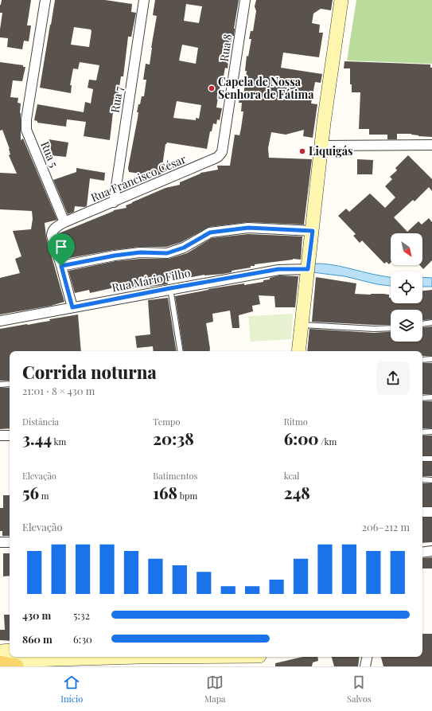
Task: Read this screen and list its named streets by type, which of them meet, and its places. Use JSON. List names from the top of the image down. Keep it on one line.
{"streets":{"street":["Rua 8","Rua 7","Rua 5","Rua Francisco César","Rua Mário Filho"]},"crossings":[["Rua 8","Rua Francisco César"],["Rua 7","Rua Francisco César"],["Rua 5","Rua Francisco César"]],"places":["Capela de Nossa Senhora de Fátima","Liquigás"],"north":"bottom right","page":{"heading":["Corrida noturna","21:01 · 8 × 430 m"],"stats":[["Distância","3.44 km"],["Tempo","20:38"],["Ritmo","6:00 /km"],["Elevação","56 m"],["Batimentos","168 bpm"],["kcal","248"]],"chart":["Elevação","206–212 m"],"list":[{"name":"430 m","note":"5:32"},{"name":"860 m","note":"6:30"}],"tabs":["Início","Mapa","Salvos"]}}
